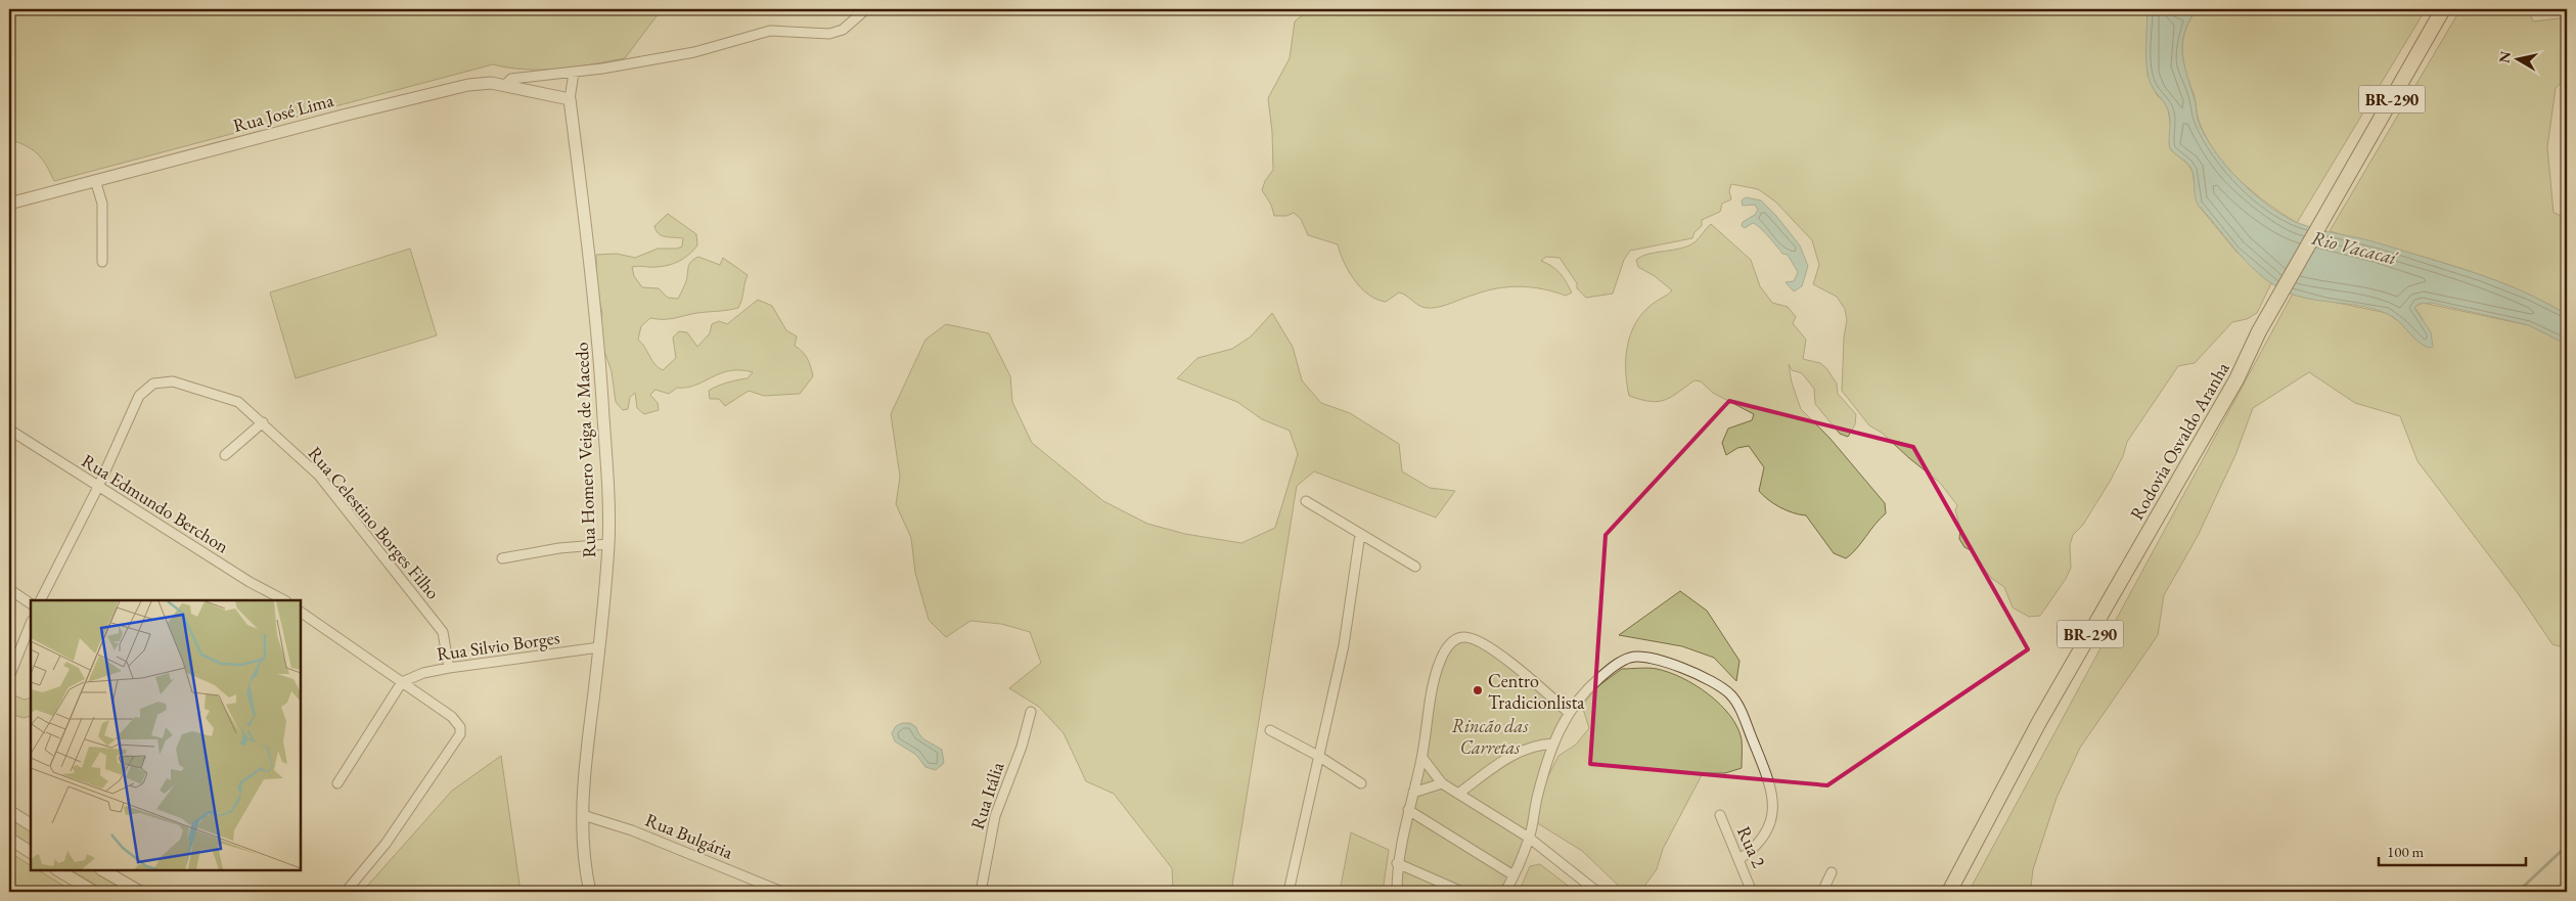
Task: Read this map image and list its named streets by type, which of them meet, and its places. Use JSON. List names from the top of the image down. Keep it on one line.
{"streets":{"highway":["BR-290","Rodovia Osvaldo Aranha"],"street":["Rua José Lima","Rua Homero Veiga de Macedo","Rua Edmundo Berchon","Rua Celestino Borges Filho","Rua Silvio Borges","Rua Itália","Rua Bulgária","Rua 2"]},"crossings":[["Rua José Lima","Rua Homero Veiga de Macedo"],["Rua Homero Veiga de Macedo","Rua Silvio Borges"],["Rua Homero Veiga de Macedo","Rua Bulgária"],["Rua Edmundo Berchon","Rua Celestino Borges Filho"],["Rua Celestino Borges Filho","Rua Silvio Borges"]],"water":["Rio Vacacaí"],"parks":["Rincão das Carretas"],"places":["Centro Tradicionlista"],"scale_bar":"100 m","north":"left"}
